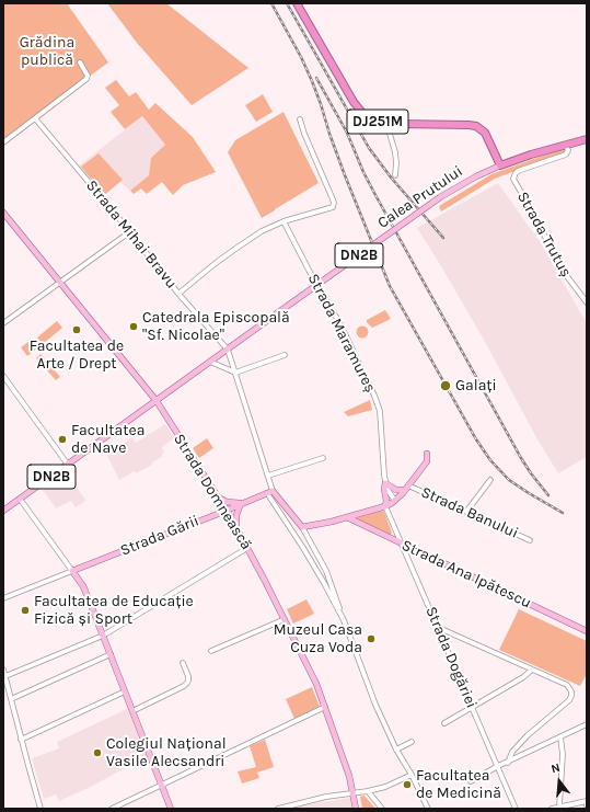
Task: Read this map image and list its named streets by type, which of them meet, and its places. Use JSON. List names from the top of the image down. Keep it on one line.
{"streets":{"highway":["DJ251M","Calea Prutului","DN2B"],"main road":["Strada Domnească","Strada Gării","Strada Ana Ipătescu"],"street":["Strada Mihai Bravu","Strada Trutuș","Strada Maramureș","Strada Banului","Strada Dogăriei"]},"crossings":[["DJ251M","Calea Prutului"],["Calea Prutului","Strada Mihai Bravu"],["Calea Prutului","Strada Trutuș"],["Calea Prutului","DN2B"],["Calea Prutului","Strada Domnească"],["DN2B","Strada Domnească"],["Strada Domnească","Strada Gării"],["Strada Ana Ipătescu","Strada Dogăriei"]],"parks":["Grădina publică"],"places":["Catedrala Episcopală \"Sf. Nicolae\"","Facultatea de Arte / Drept","Galați","Facultatea de Nave","Facultatea de Educație Fizică și Sport","Muzeul Casa Cuza Voda","Colegiul Național Vasile Alecsandri","Facultatea de Medicină"],"north":"top"}
